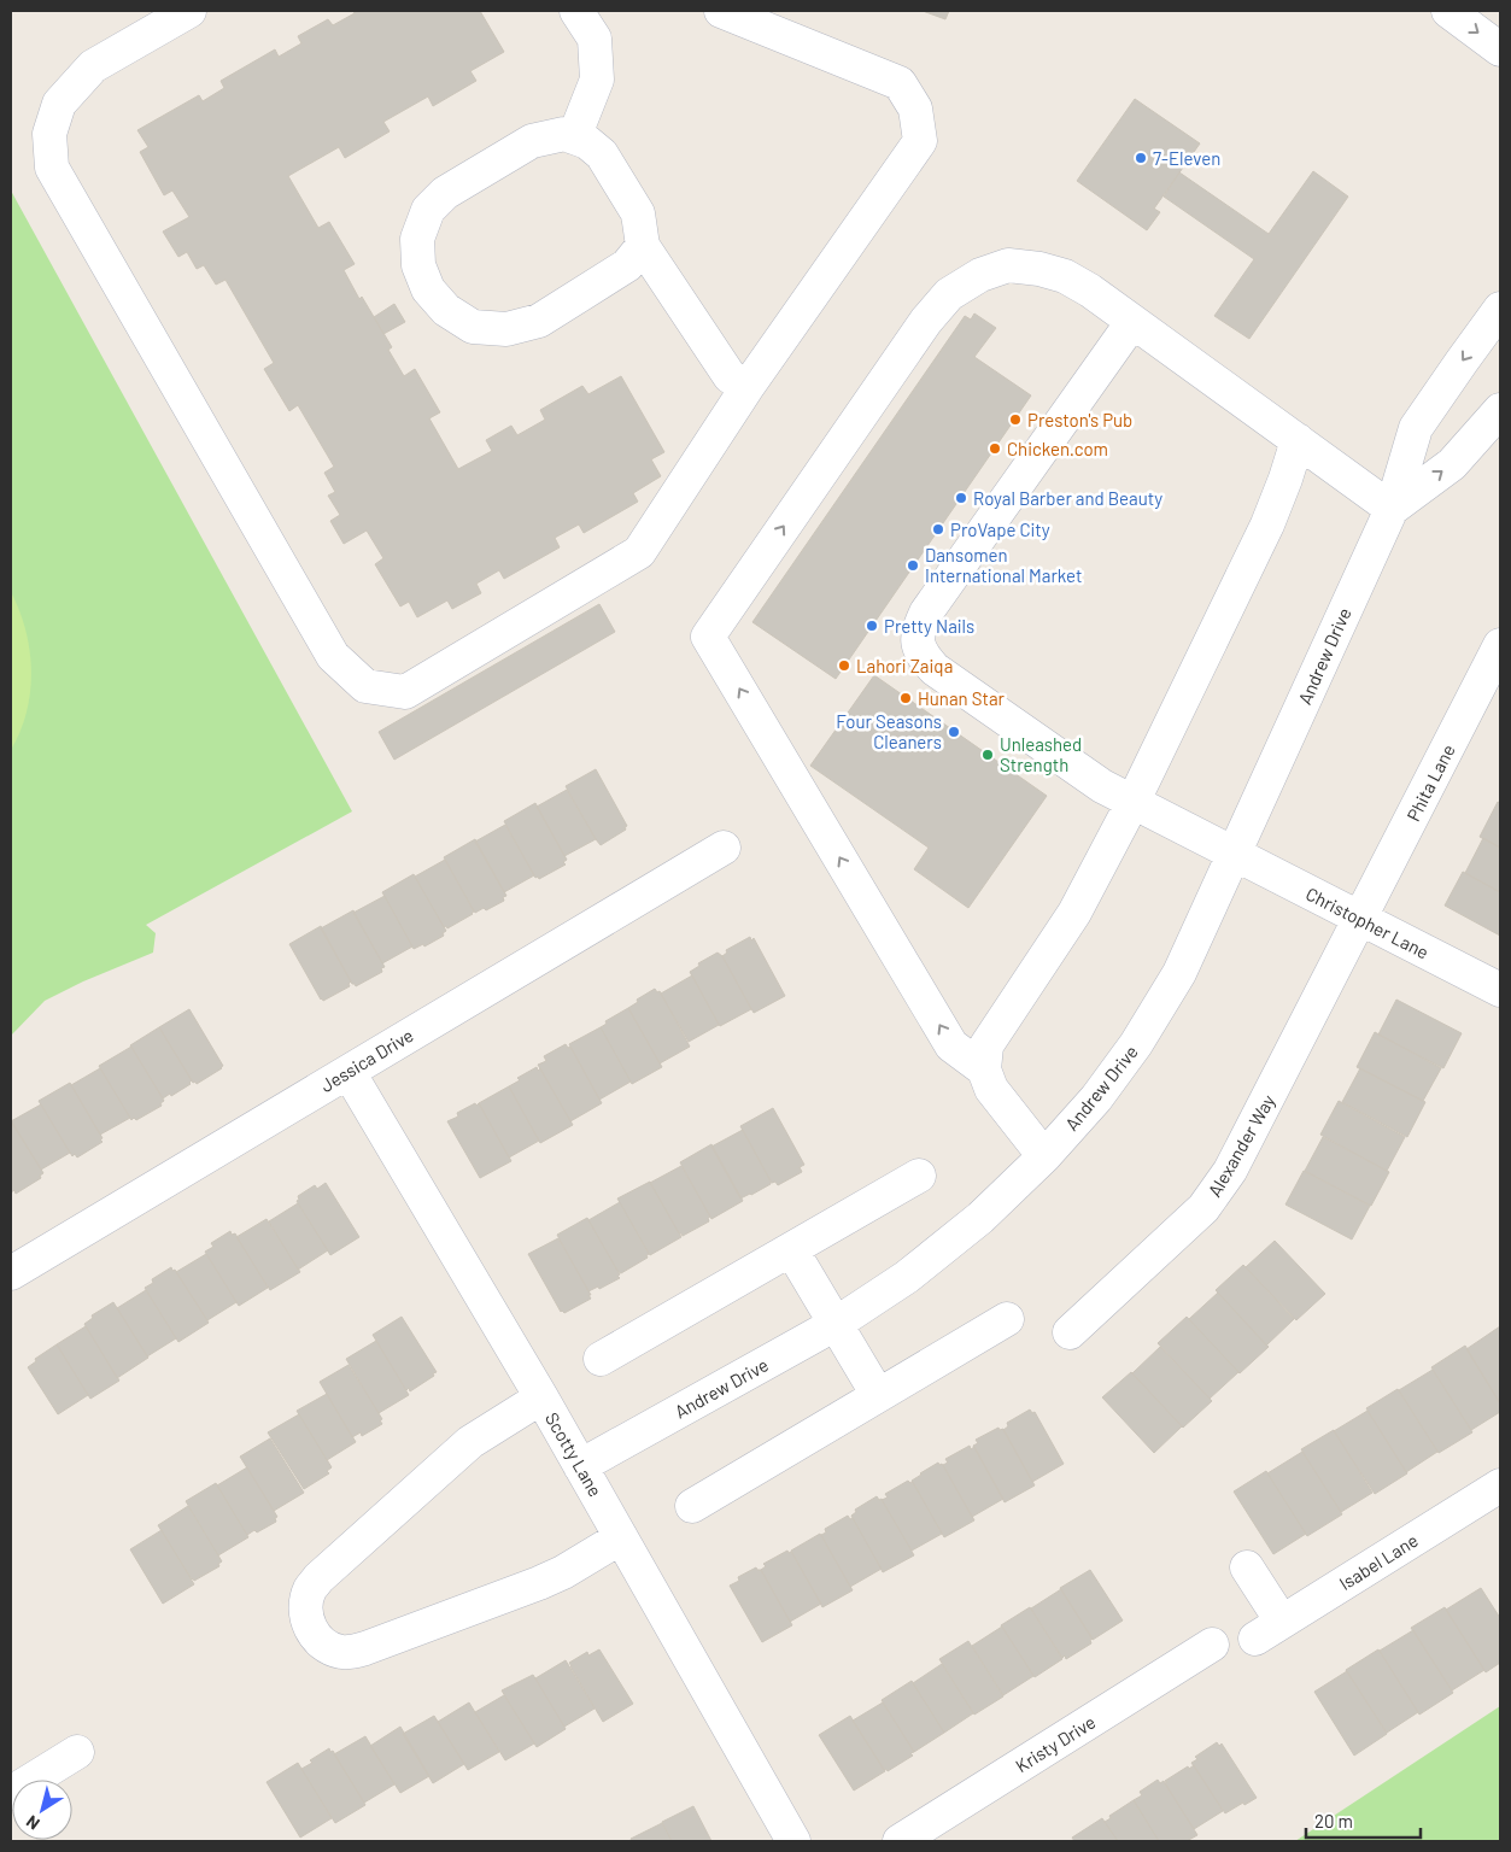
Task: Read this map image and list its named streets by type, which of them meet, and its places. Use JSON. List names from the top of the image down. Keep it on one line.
{"streets":{"street":["Andrew Drive","Phita Lane","Christopher Lane","Jessica Drive","Alexander Way","Scotty Lane","Isabel Lane","Kristy Drive"]},"crossings":[["Andrew Drive","Christopher Lane"],["Andrew Drive","Scotty Lane"],["Phita Lane","Christopher Lane"],["Phita Lane","Alexander Way"],["Christopher Lane","Alexander Way"],["Jessica Drive","Scotty Lane"]],"places":["7-Eleven","Preston's Pub","Chicken.com","Royal Barber and Beauty","ProVape City","Dansomen International Market","Pretty Nails","Lahori Zaiqa","Hunan Star","Four Seasons Cleaners","Unleashed Strength"],"scale_bar":"20 m","north":"bottom left"}
